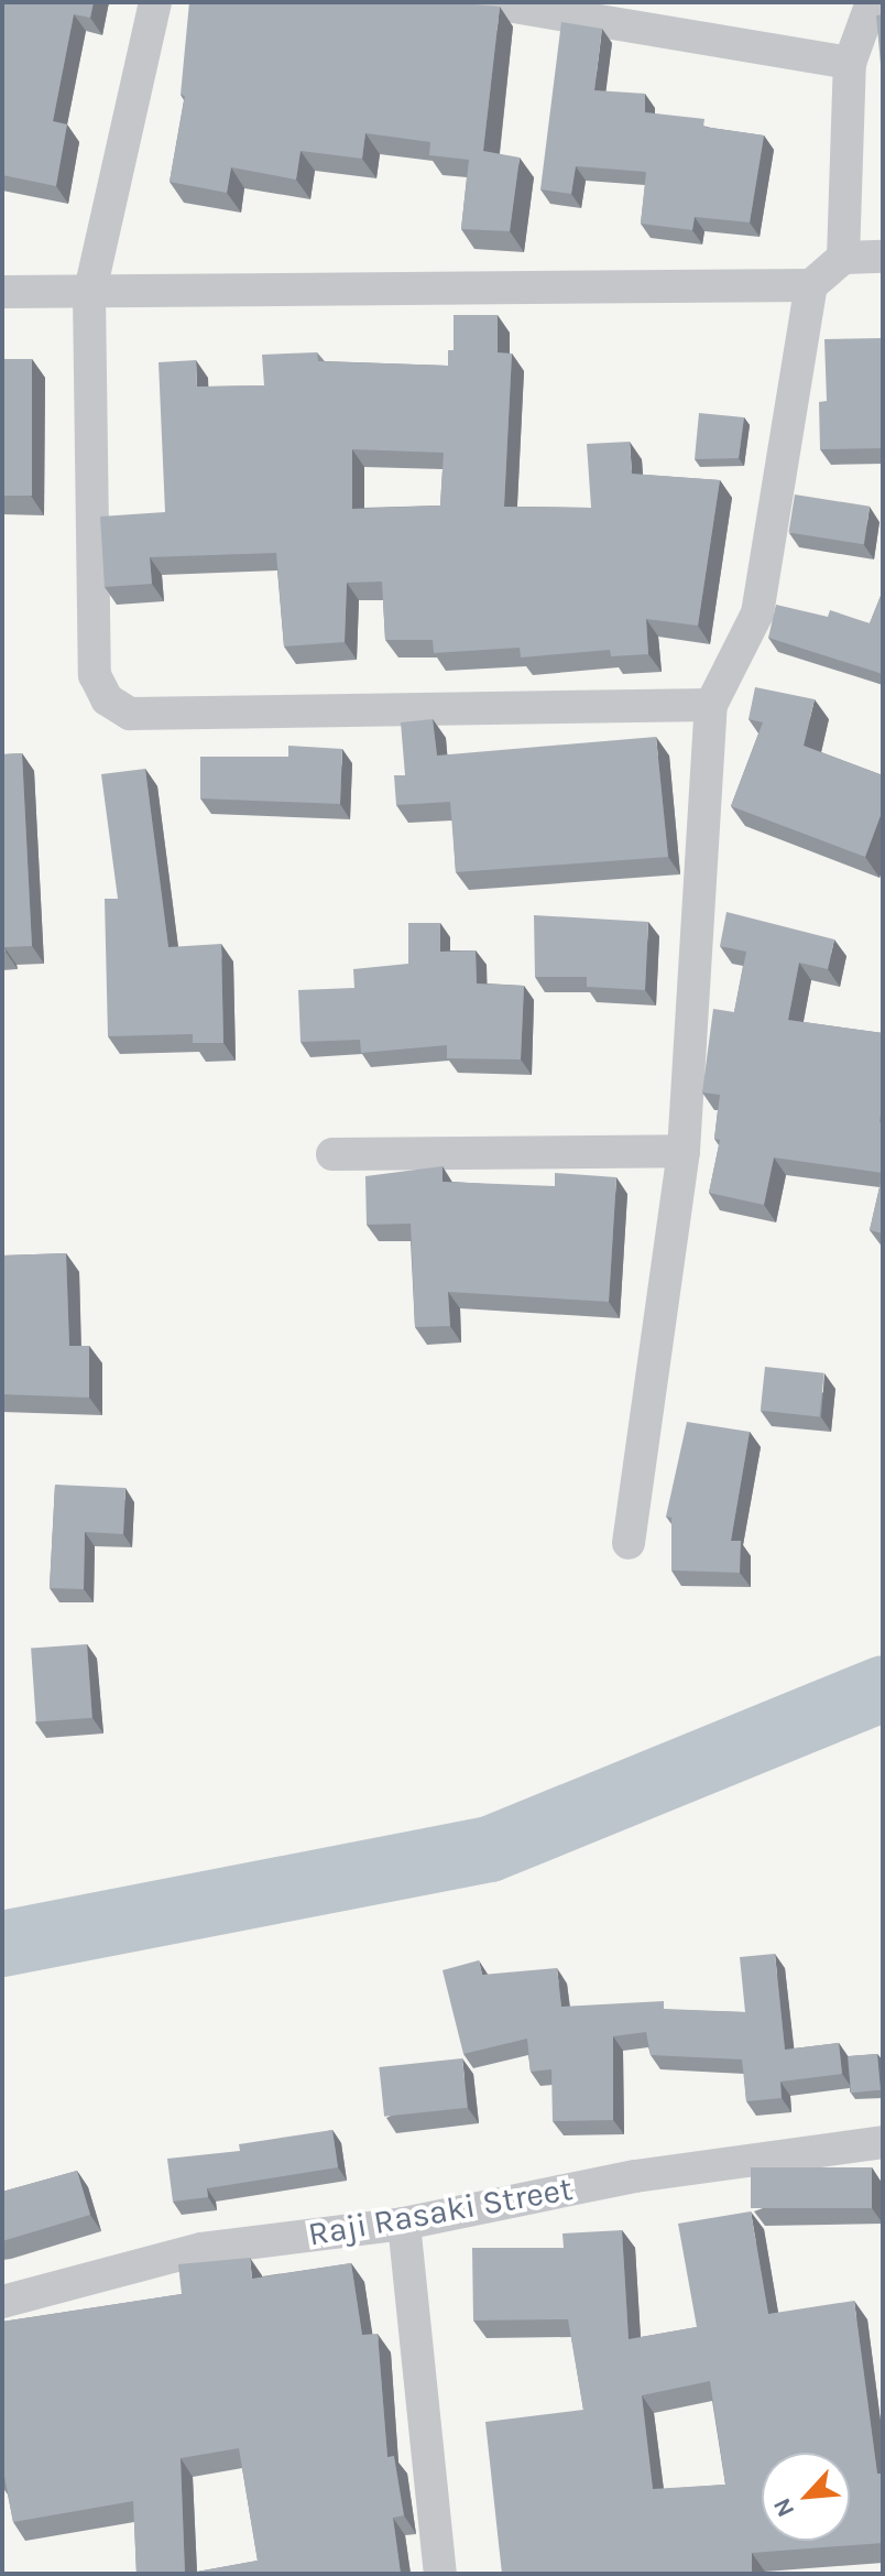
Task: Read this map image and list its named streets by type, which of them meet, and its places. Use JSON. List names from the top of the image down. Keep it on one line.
{"streets":{"street":["Raji Rasaki Street"]},"north":"bottom left"}
